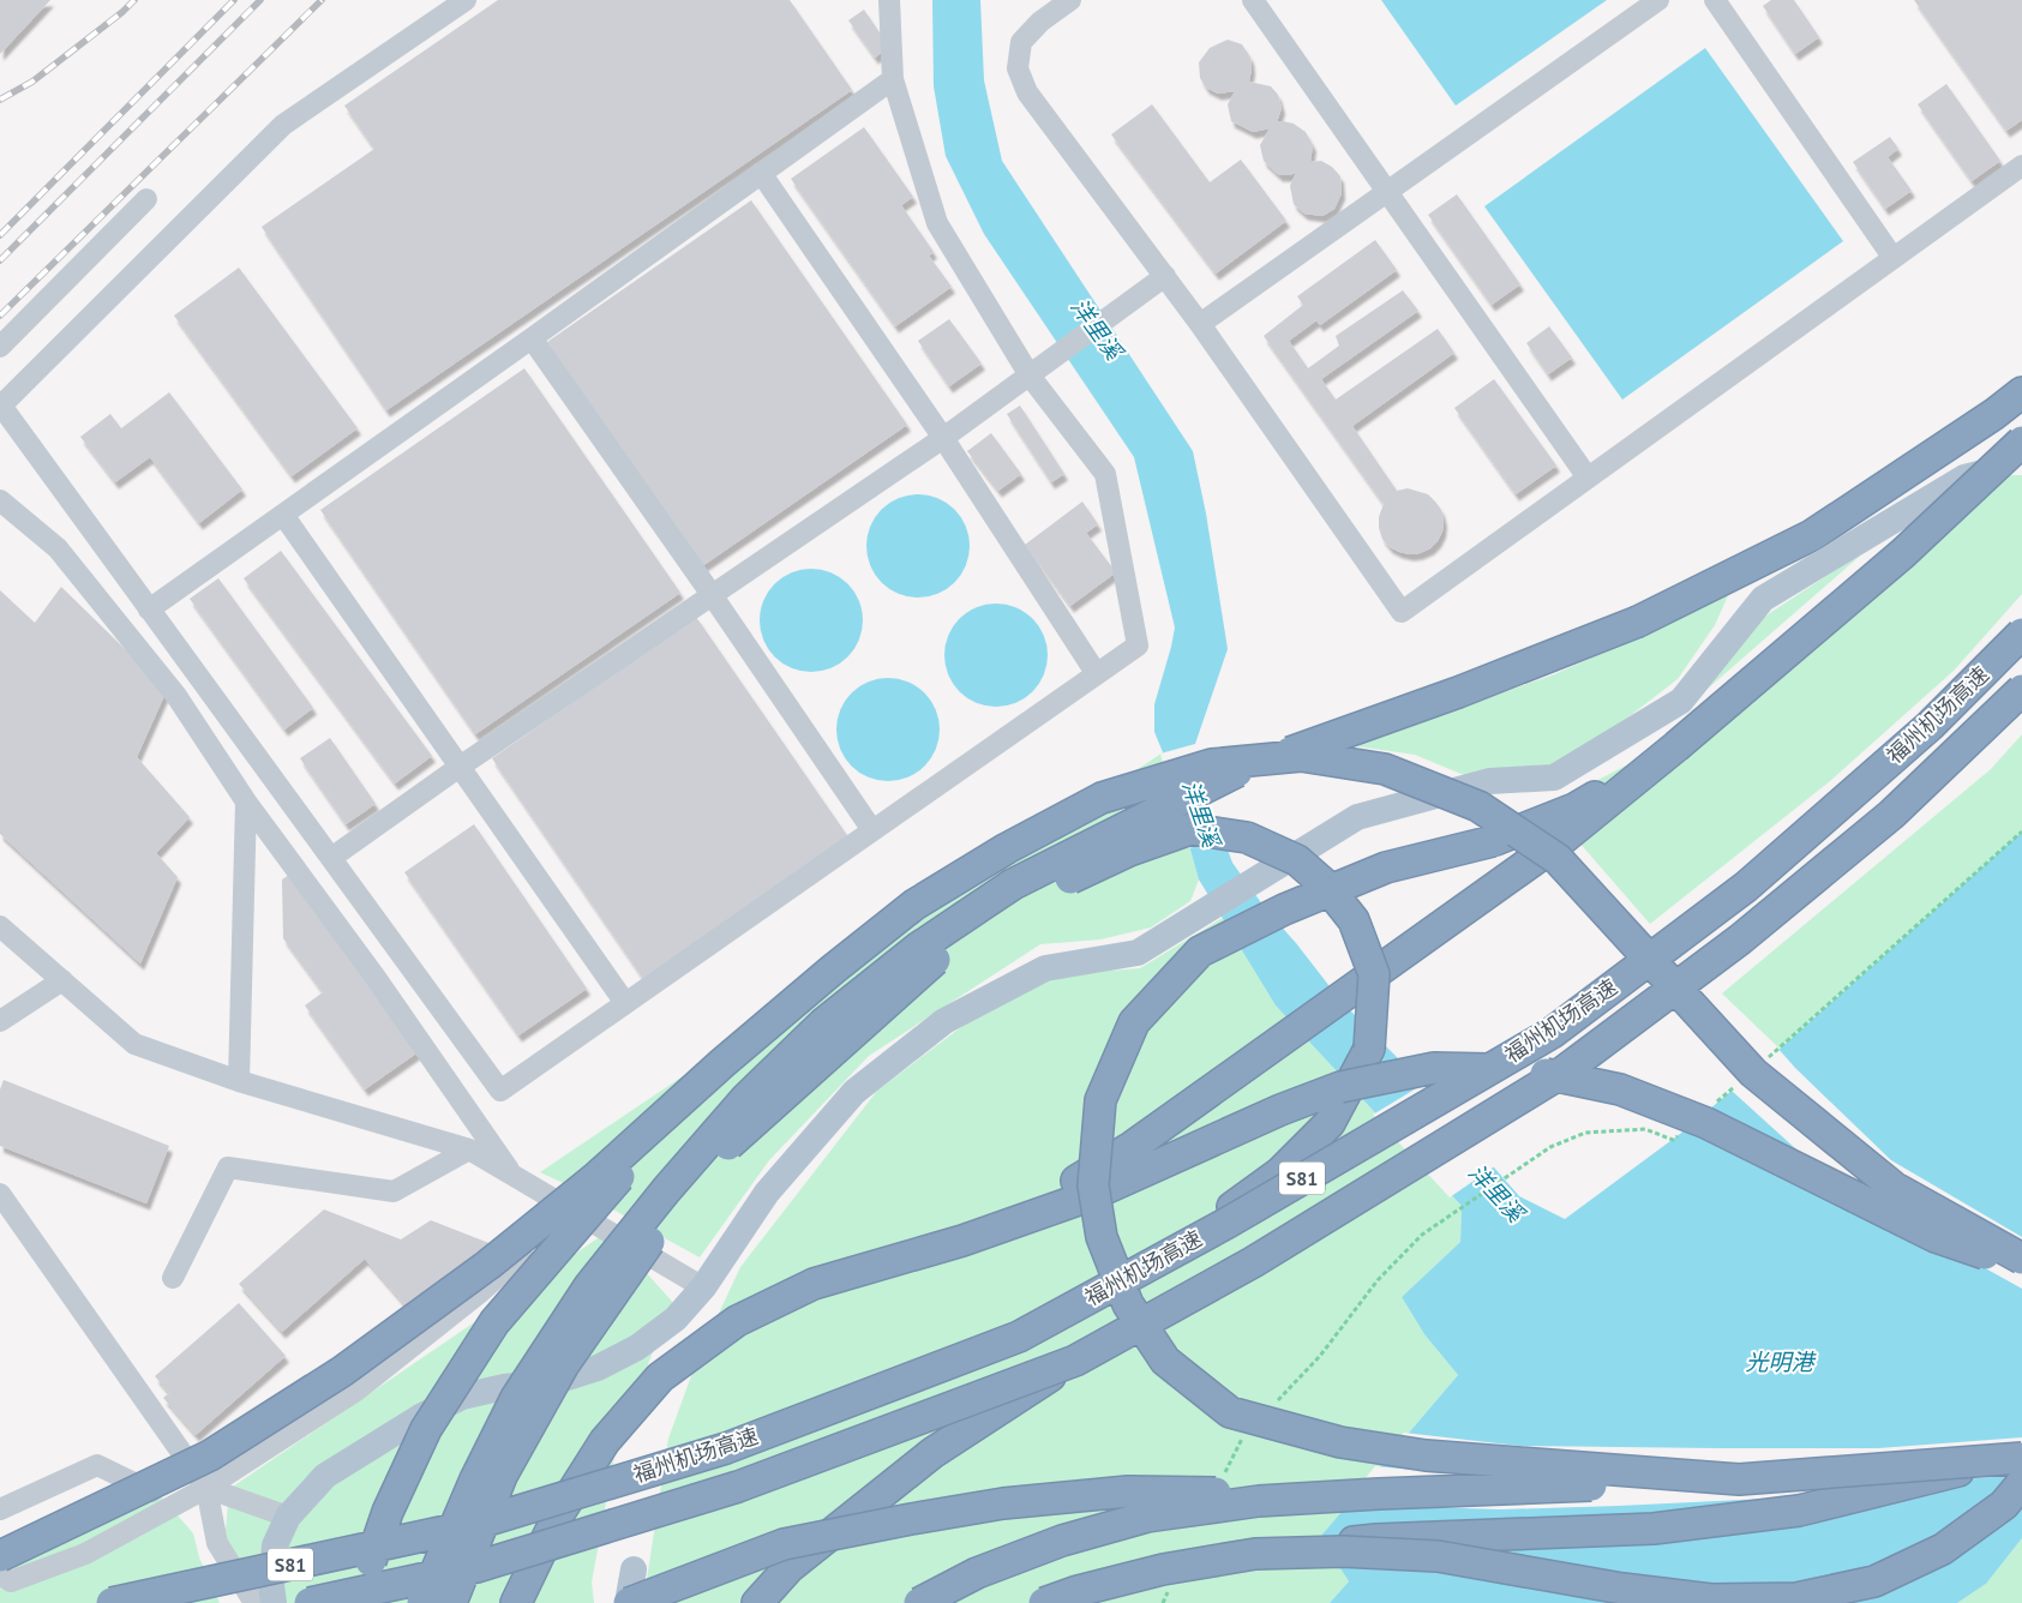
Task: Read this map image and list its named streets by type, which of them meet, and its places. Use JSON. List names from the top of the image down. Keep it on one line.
{"streets":{"highway":["福州机场高速","S81"]},"water":["洋里溪","光明港"]}
